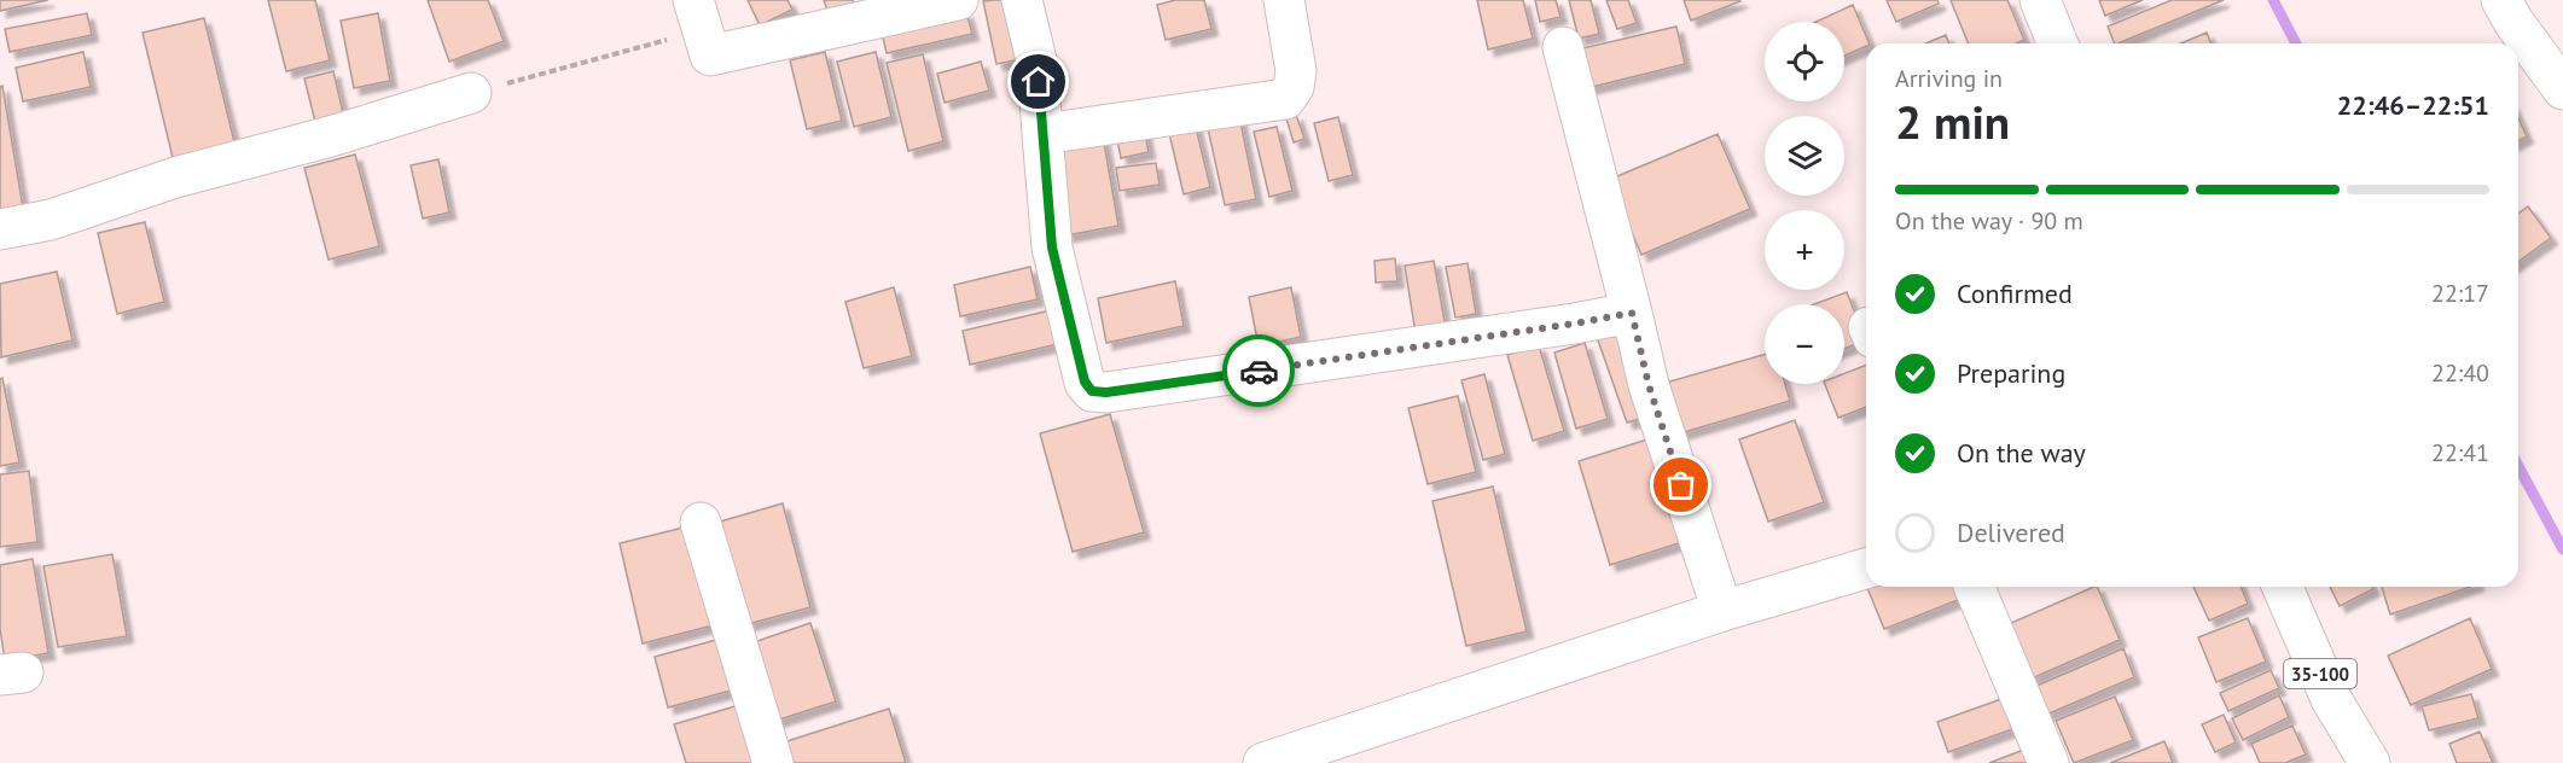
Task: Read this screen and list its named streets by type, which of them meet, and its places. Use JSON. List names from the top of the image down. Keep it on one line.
{"streets":{"street":["35-100"]},"page":{"map_buttons":["+","−"],"heading":["2 min","Arriving in","22:46–22:51"],"bar":"On the way · 90 m","list":[["Confirmed","22:17"],["Preparing","22:40"],["On the way","22:41"],"Delivered"]}}
